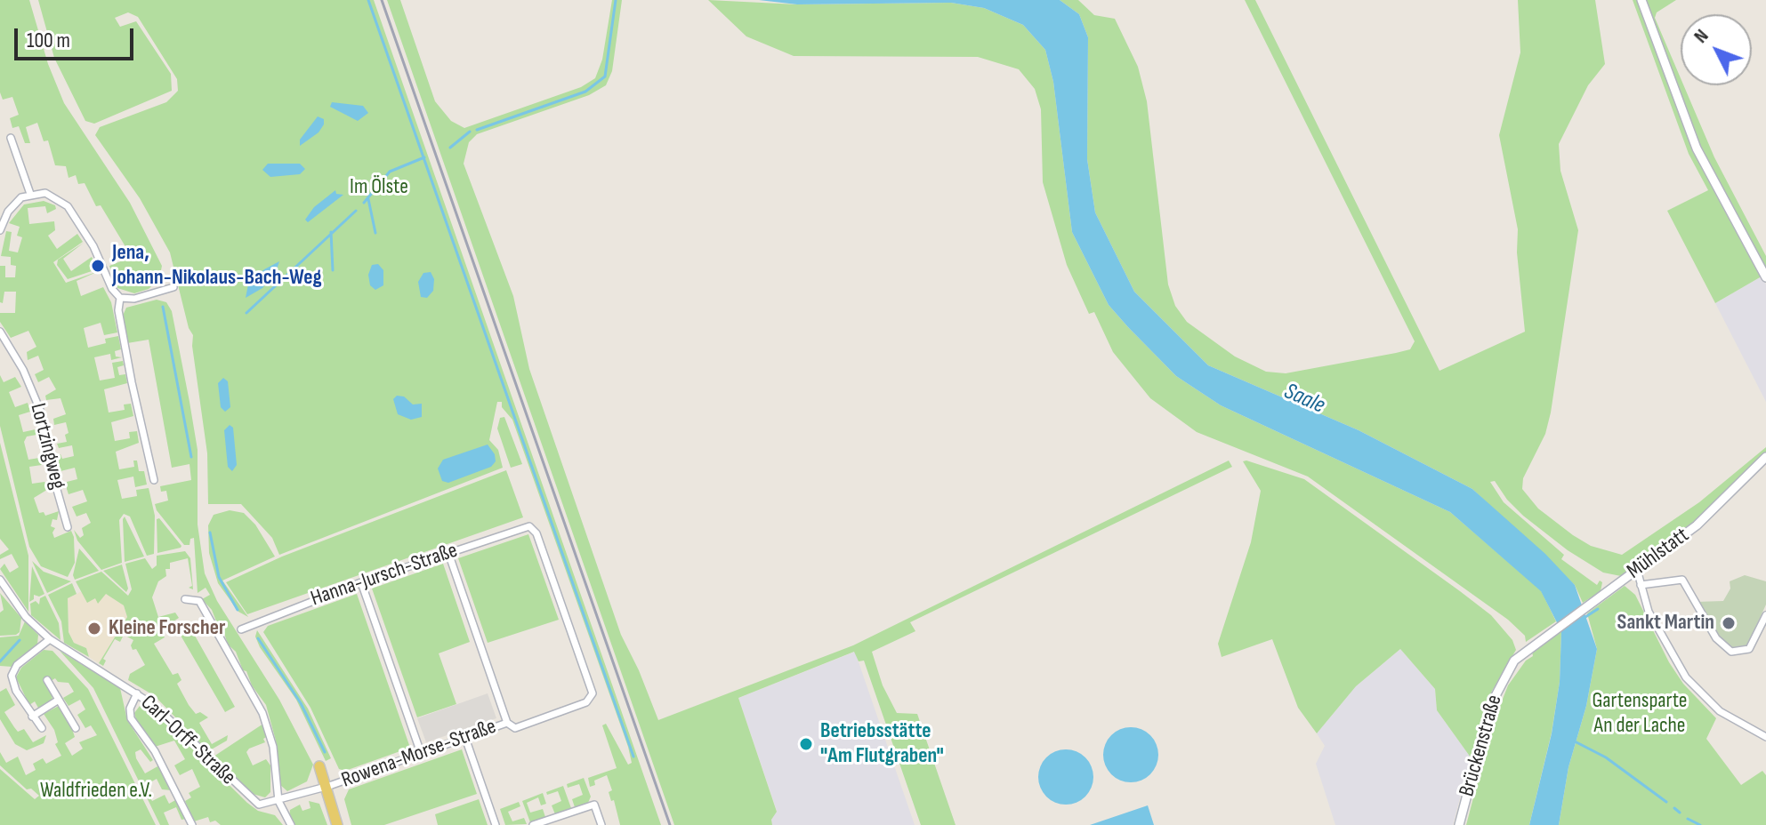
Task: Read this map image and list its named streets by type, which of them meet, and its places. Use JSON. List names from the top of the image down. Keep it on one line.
{"streets":{"street":["Lortzingweg","Mühlstatt","Hanna-Jursch-Straße","Carl-Orff-Straße","Brückenstraße","Rowena-Morse-Straße"]},"crossings":[["Mühlstatt","Brückenstraße"],["Hanna-Jursch-Straße","Rowena-Morse-Straße"],["Carl-Orff-Straße","Rowena-Morse-Straße"]],"water":["Saale"],"parks":["Im Ölste","Gartensparte An der Lache","Waldfrieden e.V."],"places":["Jena, Johann-Nikolaus-Bach-Weg","Sankt Martin","Kleine Forscher","Betriebsstätte \"Am Flutgraben\""],"scale_bar":"100 m","north":"top left"}
